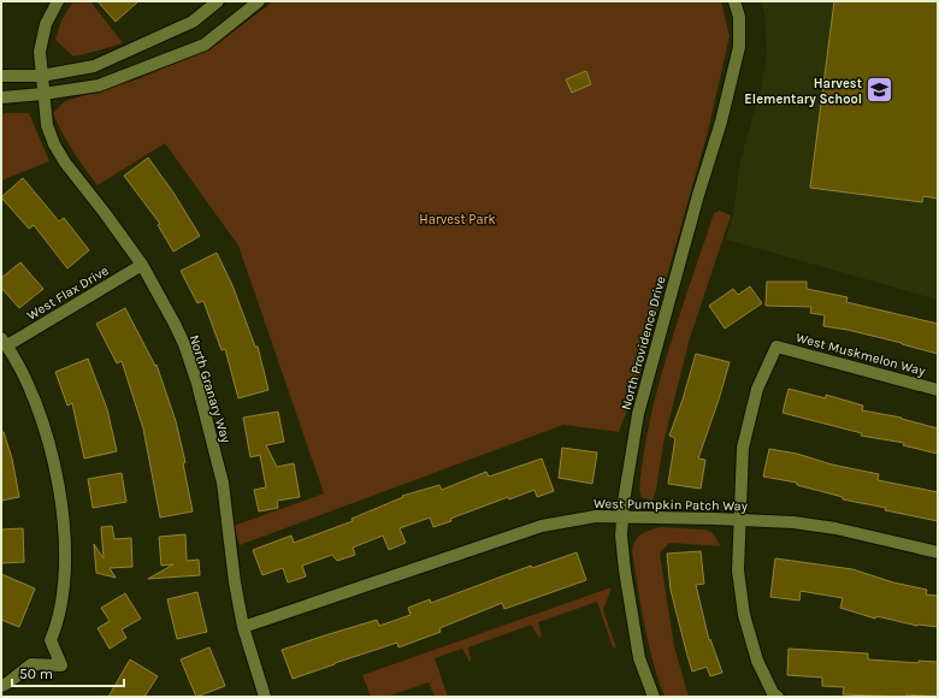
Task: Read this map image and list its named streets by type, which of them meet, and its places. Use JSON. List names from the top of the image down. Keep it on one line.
{"streets":{"street":["West Flax Drive","North Providence Drive","West Muskmelon Way","North Granary Way","West Pumpkin Patch Way"]},"crossings":[["West Flax Drive","North Granary Way"],["North Providence Drive","West Pumpkin Patch Way"],["West Muskmelon Way","West Pumpkin Patch Way"],["North Granary Way","West Pumpkin Patch Way"]],"parks":["Harvest Park"],"places":{"school or university":["Harvest Elementary School"]},"scale_bar":"50 m"}
